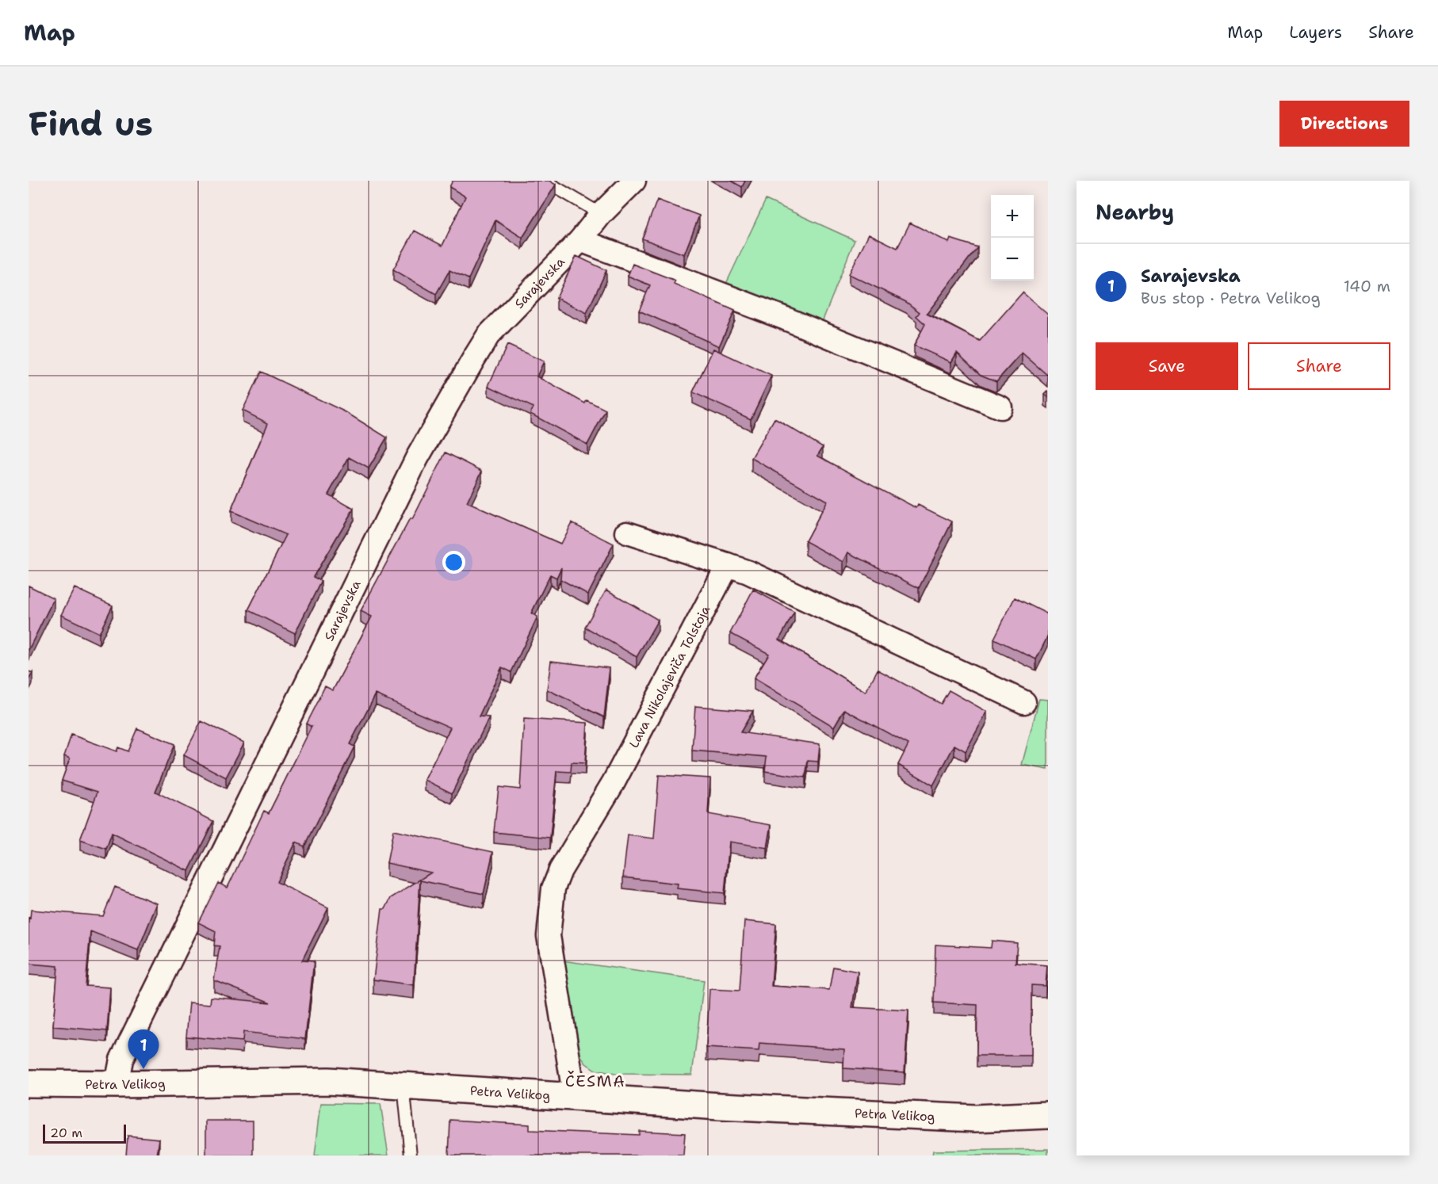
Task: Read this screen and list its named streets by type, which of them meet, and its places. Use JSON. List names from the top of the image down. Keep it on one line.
{"streets":{"street":["Sarajevska","Lava Nikolajeviča Tolstoja","Petra Velikog"]},"crossings":[["Sarajevska","Petra Velikog"],["Lava Nikolajeviča Tolstoja","Petra Velikog"]],"districts":["ČESMA"],"scale_bar":"20 m","page":{"header":"Map","nav":["Map","Layers","Share"],"buttons":["Directions",["Save","Share"]],"title":"Find us","heading":"Nearby","map_buttons":["+","−"],"list":[{"mark":"1","name":"Sarajevska","note":"Bus stop · Petra Velikog","value":"140 m"}],"pins":"1","scale":"20 m"}}
